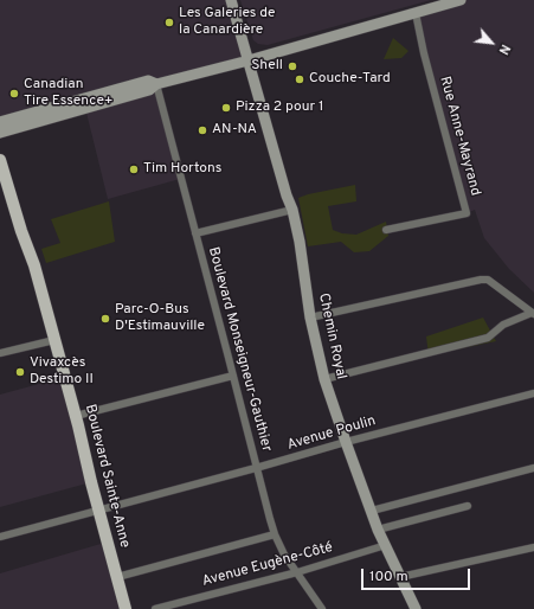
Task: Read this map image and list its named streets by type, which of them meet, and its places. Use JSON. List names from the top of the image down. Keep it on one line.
{"streets":{"main road":["Chemin Royal","Boulevard Sainte-Anne"],"street":["Rue Anne-Mayrand","Boulevard Monseigneur-Gauthier","Avenue Poulin","Avenue Eugène-Côté"]},"crossings":[["Chemin Royal","Avenue Poulin"],["Chemin Royal","Avenue Eugène-Côté"],["Boulevard Monseigneur-Gauthier","Avenue Poulin"],["Boulevard Monseigneur-Gauthier","Avenue Eugène-Côté"],["Avenue Poulin","Boulevard Sainte-Anne"]],"places":["Les Galeries de la Canardière","Shell","Couche-Tard","Canadian Tire Essence+","Pizza 2 pour 1","AN-NA","Tim Hortons","Parc-O-Bus D'Estimauville","Vivaxcès Destimo II"],"scale_bar":"100 m","north":"bottom right"}
